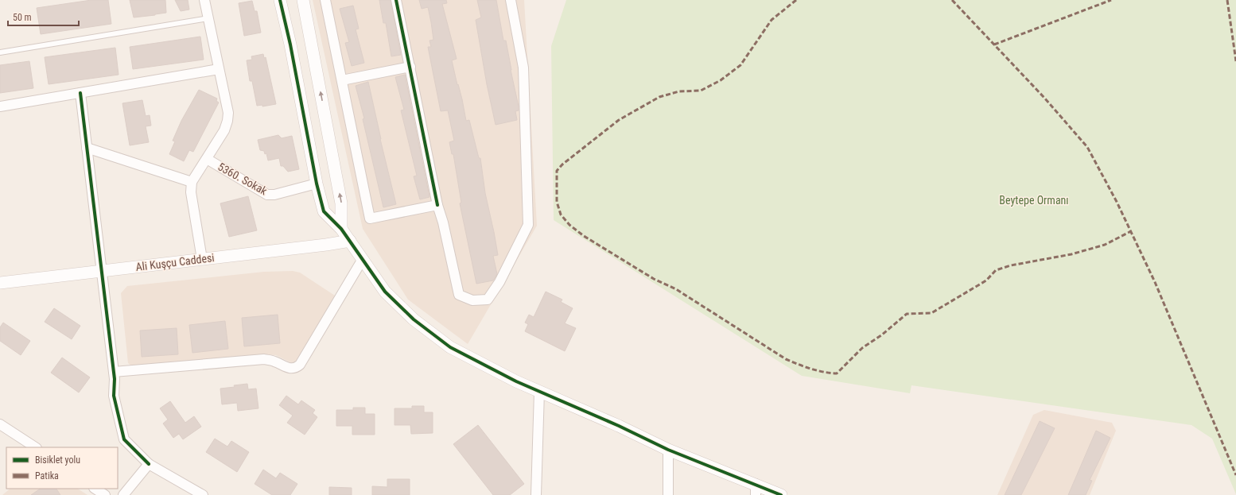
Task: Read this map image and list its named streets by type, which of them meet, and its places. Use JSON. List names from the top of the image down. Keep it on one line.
{"streets":{"street":["5360. Sokak","Ali Kuşçu Caddesi"]},"parks":["Beytepe Ormanı"],"legend":["Bisiklet yolu","Patika"],"scale_bar":"50 m"}
